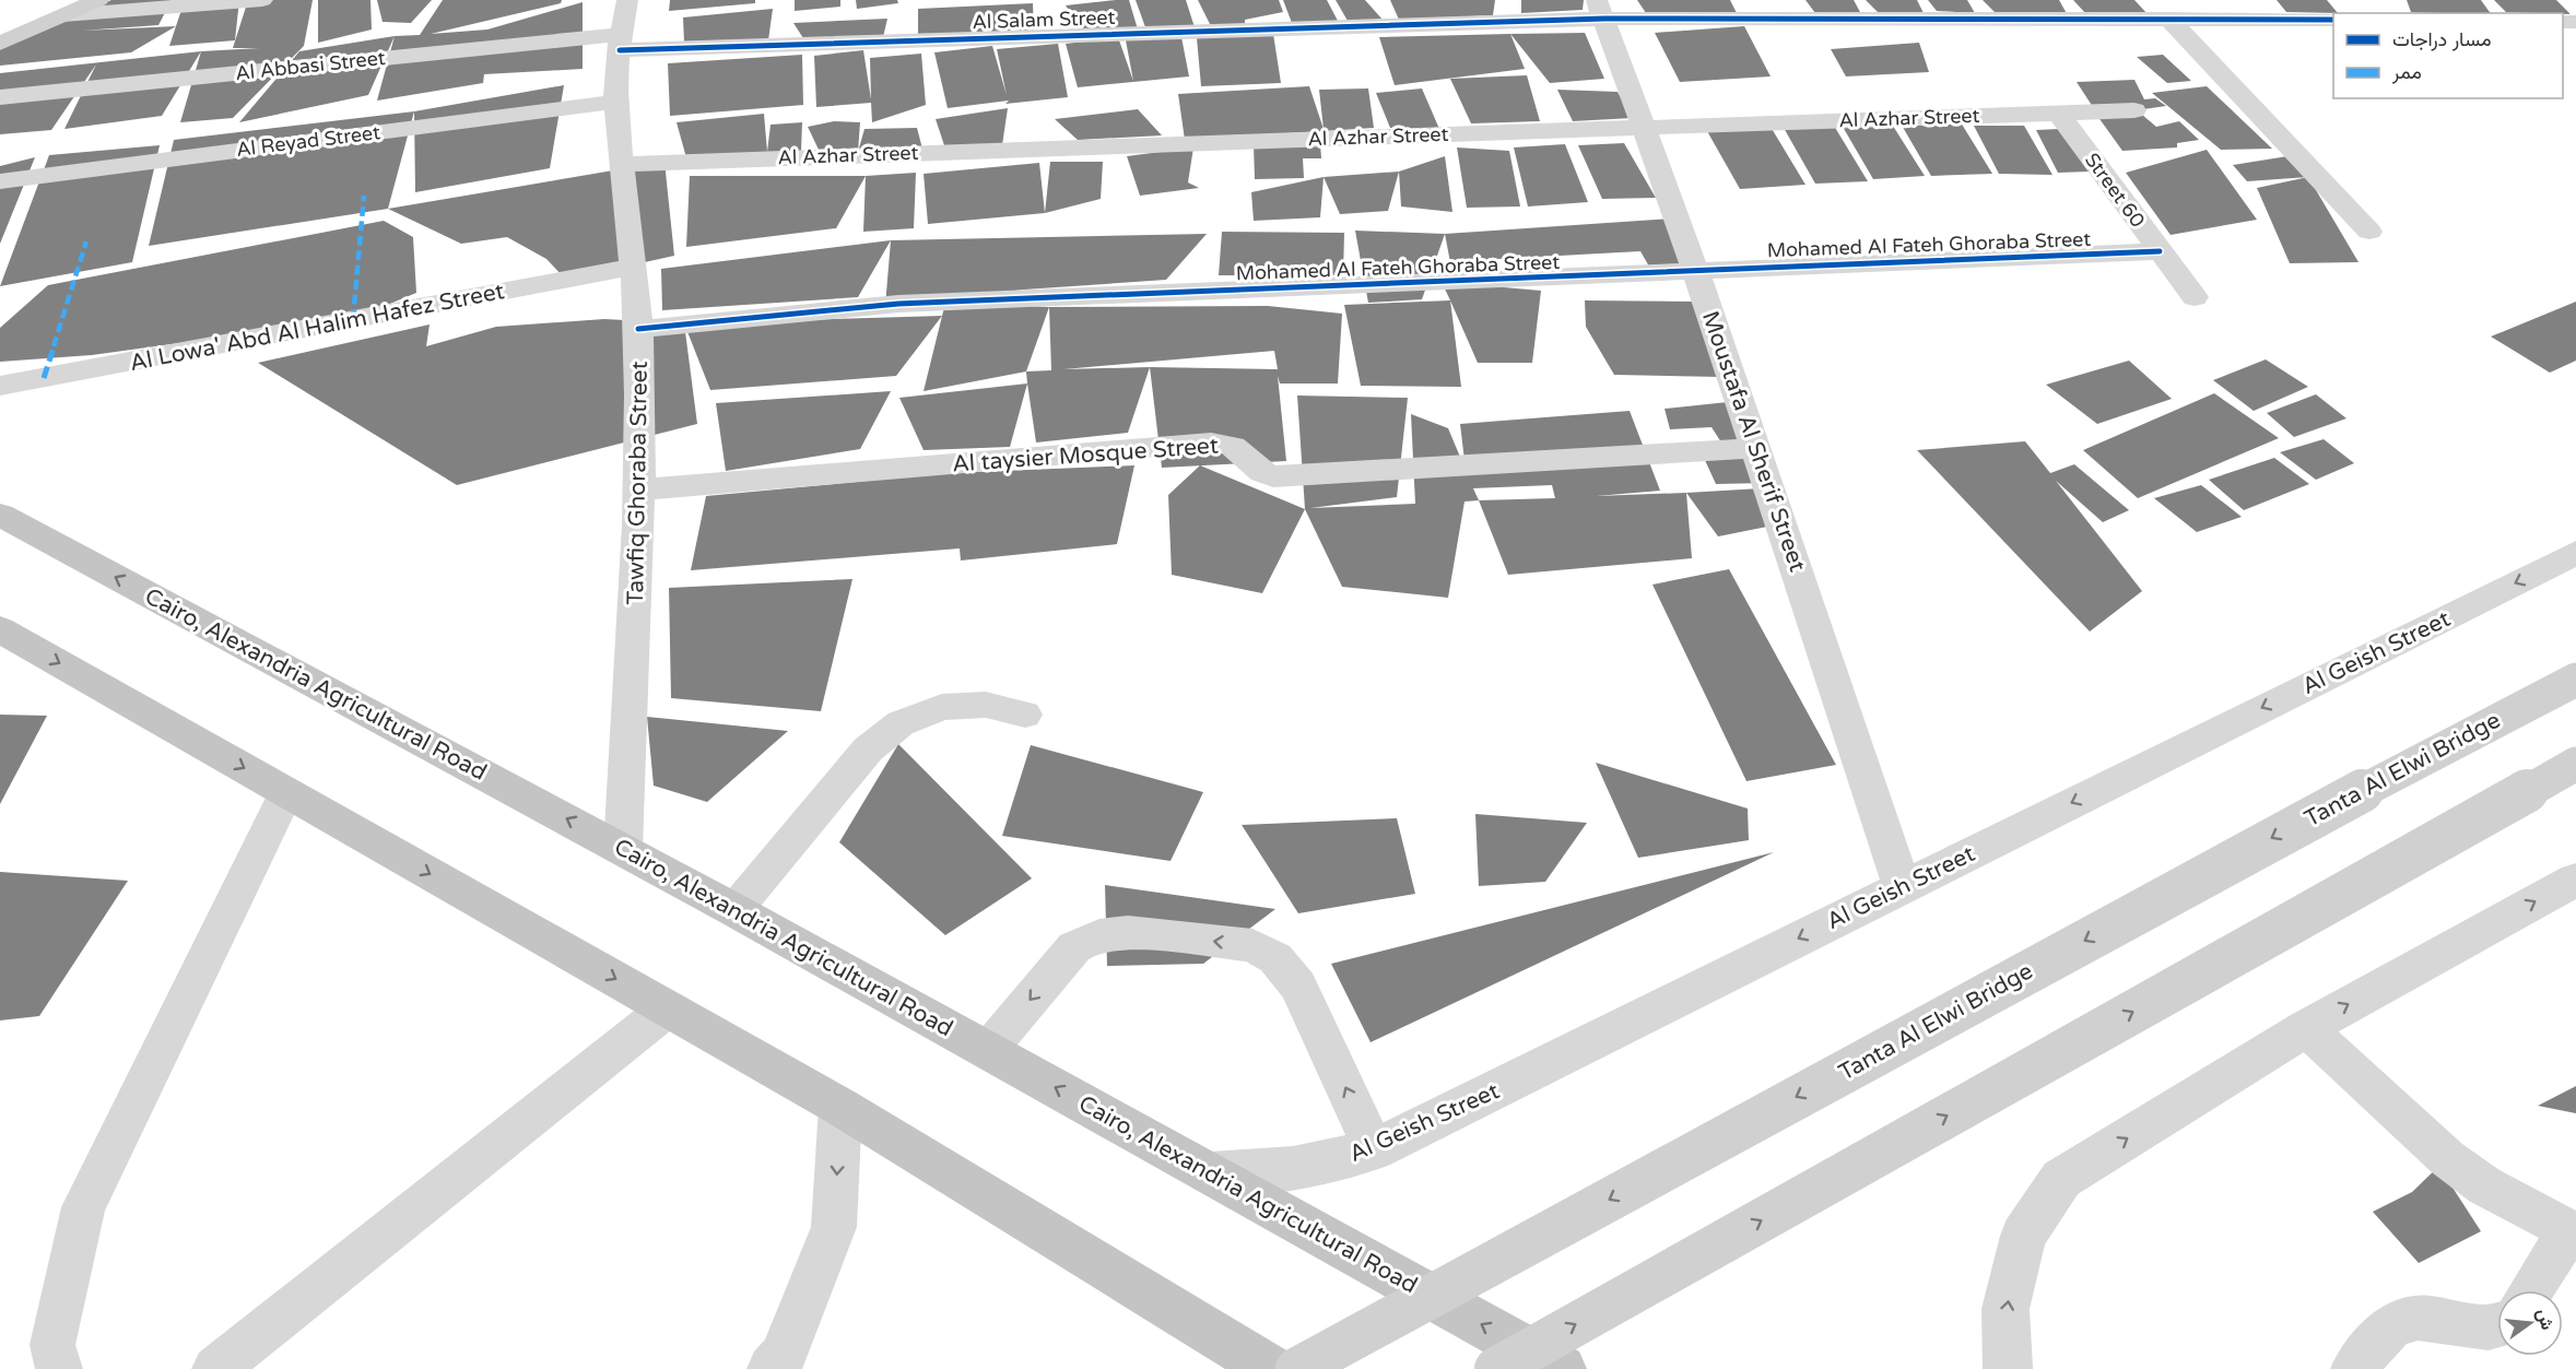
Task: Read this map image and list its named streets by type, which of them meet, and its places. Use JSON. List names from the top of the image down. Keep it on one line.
{"streets":{"highway":["Cairo, Alexandria Agricultural Road"],"main road":["Tanta Al Elwi Bridge"],"street":["Al Salam Street","Al Abbasi Street","Al Azhar Street","Al Reyad Street","Street 60","Mohamed Al Fateh Ghoraba Street","Al Lowa' Abd Al Halim Hafez Street","Moustafa Al Sherif Street","Al taysier Mosque Street","Tawfiq Ghoraba Street","Al Geish Street"]},"crossings":[["Al Salam Street","Al Abbasi Street"],["Al Salam Street","Moustafa Al Sherif Street"],["Al Salam Street","Tawfiq Ghoraba Street"],["Al Abbasi Street","Tawfiq Ghoraba Street"],["Al Azhar Street","Street 60"],["Al Azhar Street","Moustafa Al Sherif Street"],["Al Azhar Street","Tawfiq Ghoraba Street"],["Al Reyad Street","Tawfiq Ghoraba Street"],["Street 60","Mohamed Al Fateh Ghoraba Street"],["Mohamed Al Fateh Ghoraba Street","Moustafa Al Sherif Street"],["Mohamed Al Fateh Ghoraba Street","Tawfiq Ghoraba Street"],["Al Lowa' Abd Al Halim Hafez Street","Tawfiq Ghoraba Street"],["Moustafa Al Sherif Street","Al taysier Mosque Street"],["Moustafa Al Sherif Street","Al Geish Street"],["Al taysier Mosque Street","Tawfiq Ghoraba Street"],["Tawfiq Ghoraba Street","Cairo, Alexandria Agricultural Road"],["Al Geish Street","Cairo, Alexandria Agricultural Road"]],"one_way":["Al Geish Street"],"legend":["مسار دراجات","ممر"],"north":"right"}
